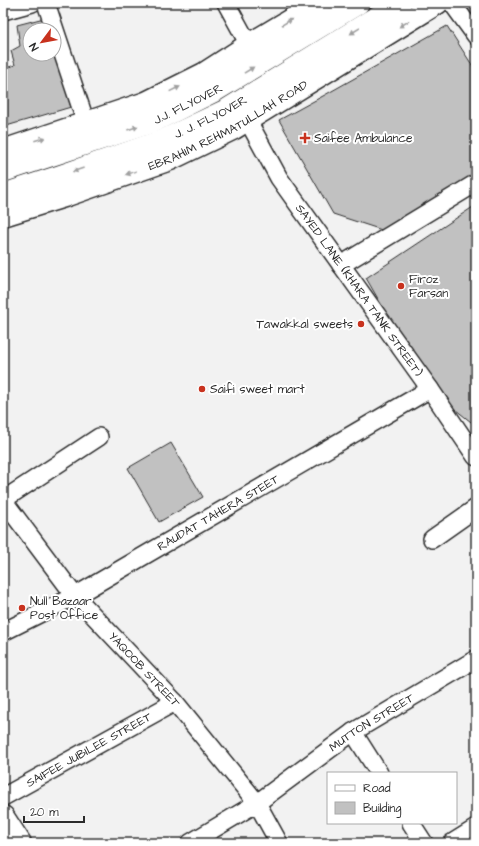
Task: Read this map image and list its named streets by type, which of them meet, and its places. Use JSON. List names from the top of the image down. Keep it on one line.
{"streets":{"main road":["J.J. FLYOVER","J. J. FLYOVER","EBRAHIM REHMATULLAH ROAD"],"street":["SAYED LANE (KHARA TANK STREET)","RAUDAT TAHERA STEET","YAQOOB STREET","MUTTON STREET","SAIFEE JUBILEE STREET"]},"crossings":[["EBRAHIM REHMATULLAH ROAD","SAYED LANE (KHARA TANK STREET)"],["SAYED LANE (KHARA TANK STREET)","RAUDAT TAHERA STEET"],["RAUDAT TAHERA STEET","YAQOOB STREET"],["YAQOOB STREET","MUTTON STREET"],["YAQOOB STREET","SAIFEE JUBILEE STREET"]],"places":{"health":["Saifee Ambulance"],"other":["Firoz Farsan","Tawakkal sweets","Saifi sweet mart","Null Bazaar Post Office"]},"legend":["Road","Building"],"scale_bar":"20 m","north":"bottom left"}
